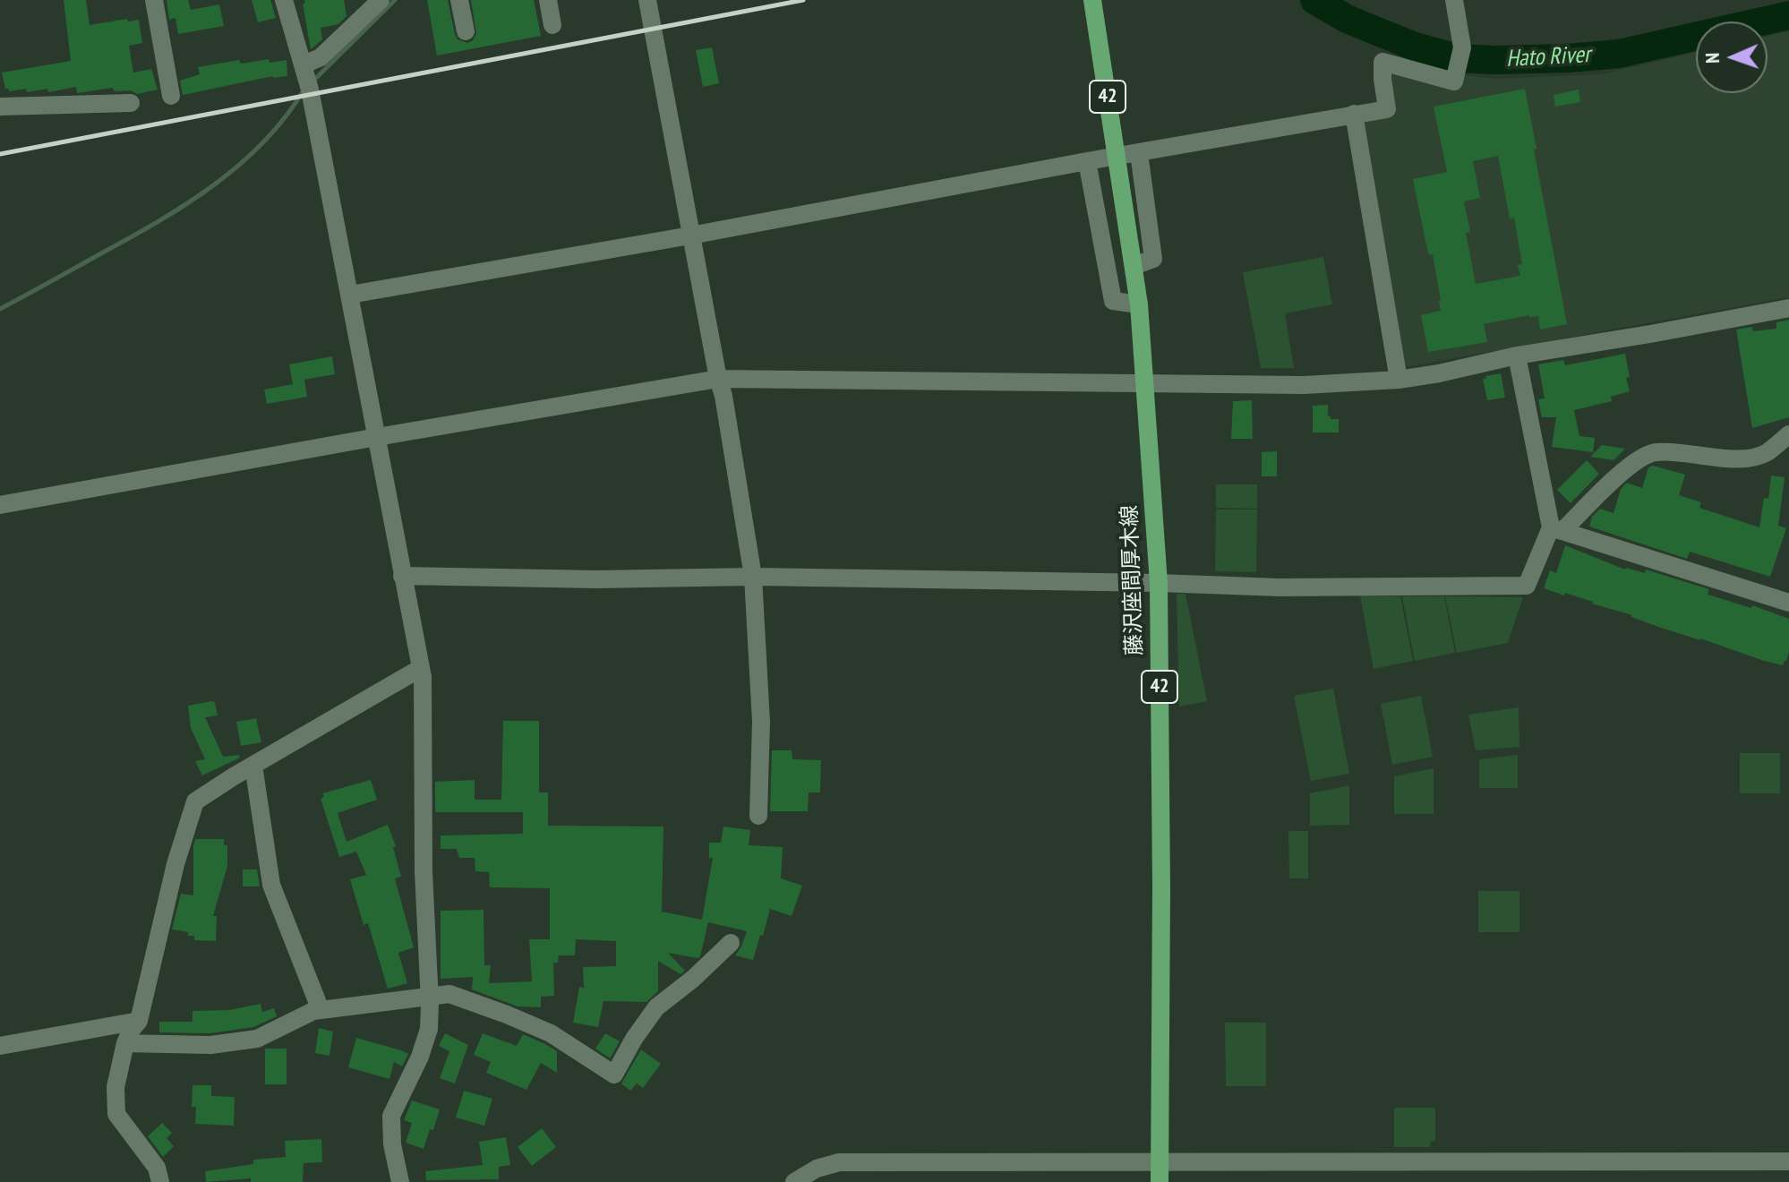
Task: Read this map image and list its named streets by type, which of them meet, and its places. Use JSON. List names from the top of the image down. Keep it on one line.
{"streets":{"main road":["42","藤沢座間厚木線"]},"water":["Hato River"],"north":"left"}
